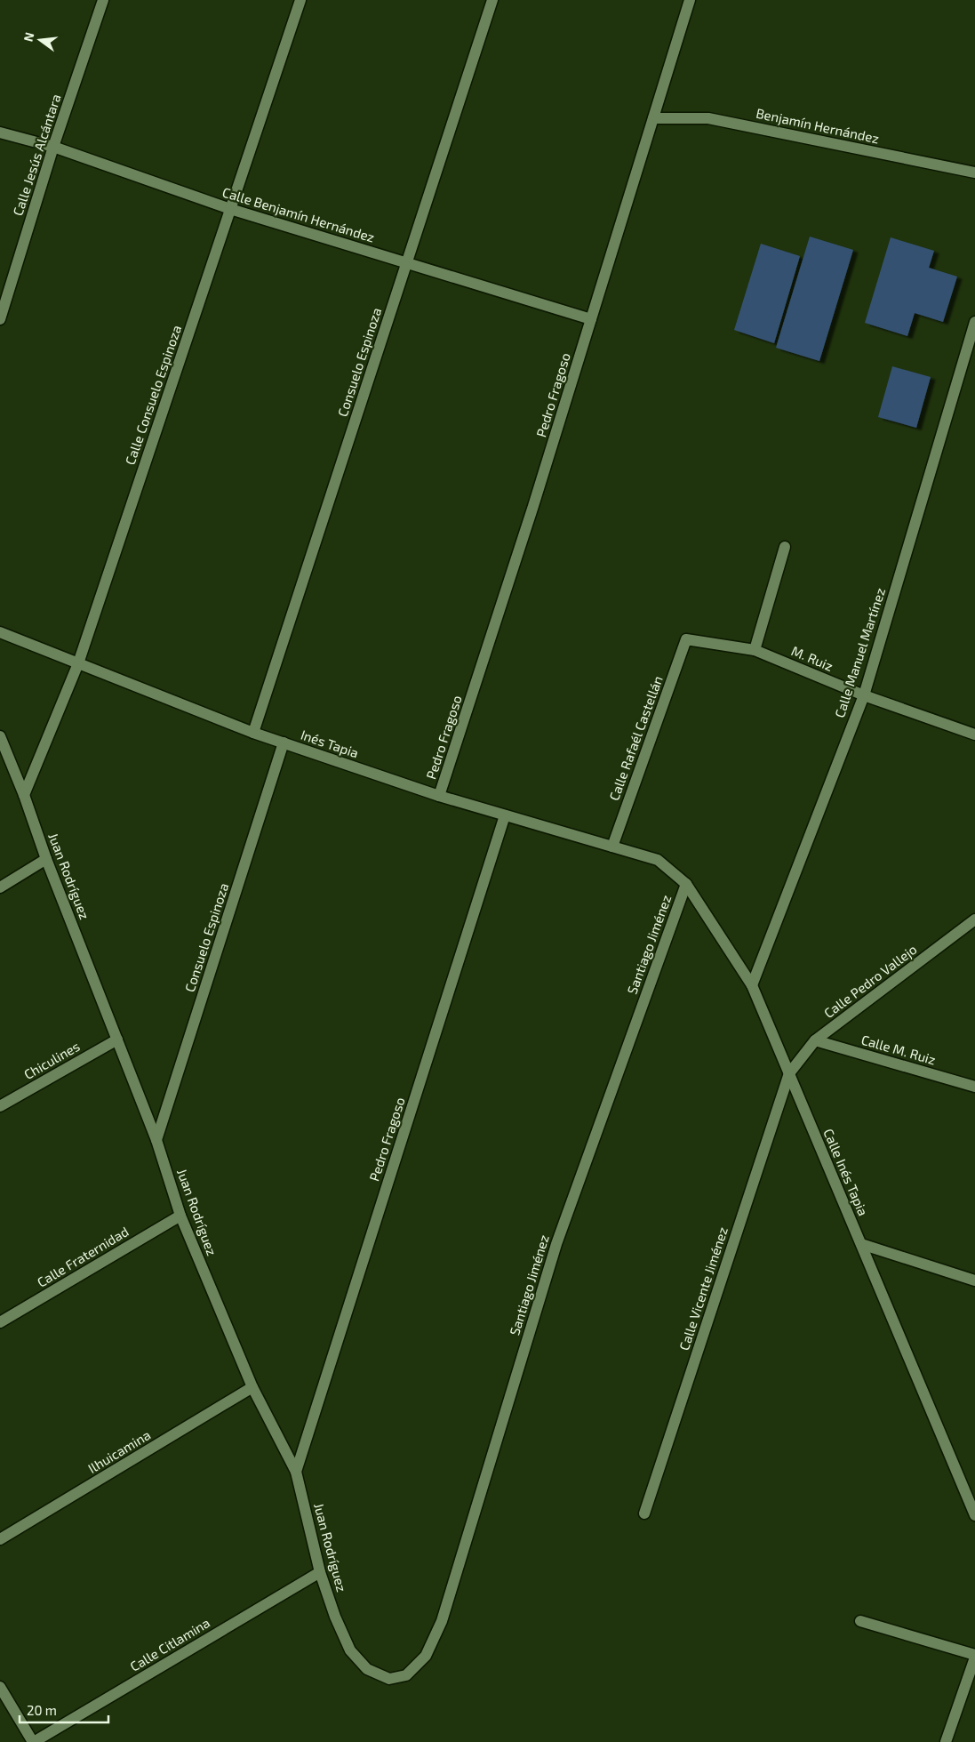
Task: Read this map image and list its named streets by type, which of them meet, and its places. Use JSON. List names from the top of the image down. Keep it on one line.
{"streets":{"street":["Benjamín Hernández","Calle Jesús Alcántara","Calle Benjamín Hernández","Consuelo Espinoza","Calle Consuelo Espinoza","Pedro Fragoso","Calle Manuel Martínez","M. Ruiz","Calle Rafaél Castellán","Inés Tapia","Juan Rodríguez","Santiago Jiménez","Calle Pedro Vallejo","Calle M. Ruiz","Chiculines","Calle Inés Tapia","Calle Fraternidad","Calle Vicente Jiménez","Ilhuicamina","Calle Citlamina"]},"crossings":[["Benjamín Hernández","Pedro Fragoso"],["Calle Jesús Alcántara","Calle Benjamín Hernández"],["Calle Benjamín Hernández","Consuelo Espinoza"],["Calle Benjamín Hernández","Calle Consuelo Espinoza"],["Calle Benjamín Hernández","Pedro Fragoso"],["Consuelo Espinoza","Inés Tapia"],["Consuelo Espinoza","Juan Rodríguez"],["Calle Consuelo Espinoza","Inés Tapia"],["Calle Consuelo Espinoza","Juan Rodríguez"],["Pedro Fragoso","Inés Tapia"],["Pedro Fragoso","Juan Rodríguez"],["Calle Manuel Martínez","M. Ruiz"],["Calle Manuel Martínez","Calle Inés Tapia"],["M. Ruiz","Calle Rafaél Castellán"],["Calle Rafaél Castellán","Inés Tapia"],["Inés Tapia","Calle Inés Tapia"],["Juan Rodríguez","Santiago Jiménez"],["Juan Rodríguez","Chiculines"],["Juan Rodríguez","Calle Fraternidad"],["Juan Rodríguez","Ilhuicamina"],["Juan Rodríguez","Calle Citlamina"],["Santiago Jiménez","Calle Inés Tapia"],["Calle Pedro Vallejo","Calle M. Ruiz"],["Calle Pedro Vallejo","Calle Inés Tapia"],["Calle Pedro Vallejo","Calle Vicente Jiménez"],["Calle Inés Tapia","Calle Vicente Jiménez"]],"scale_bar":"20 m","north":"left"}
